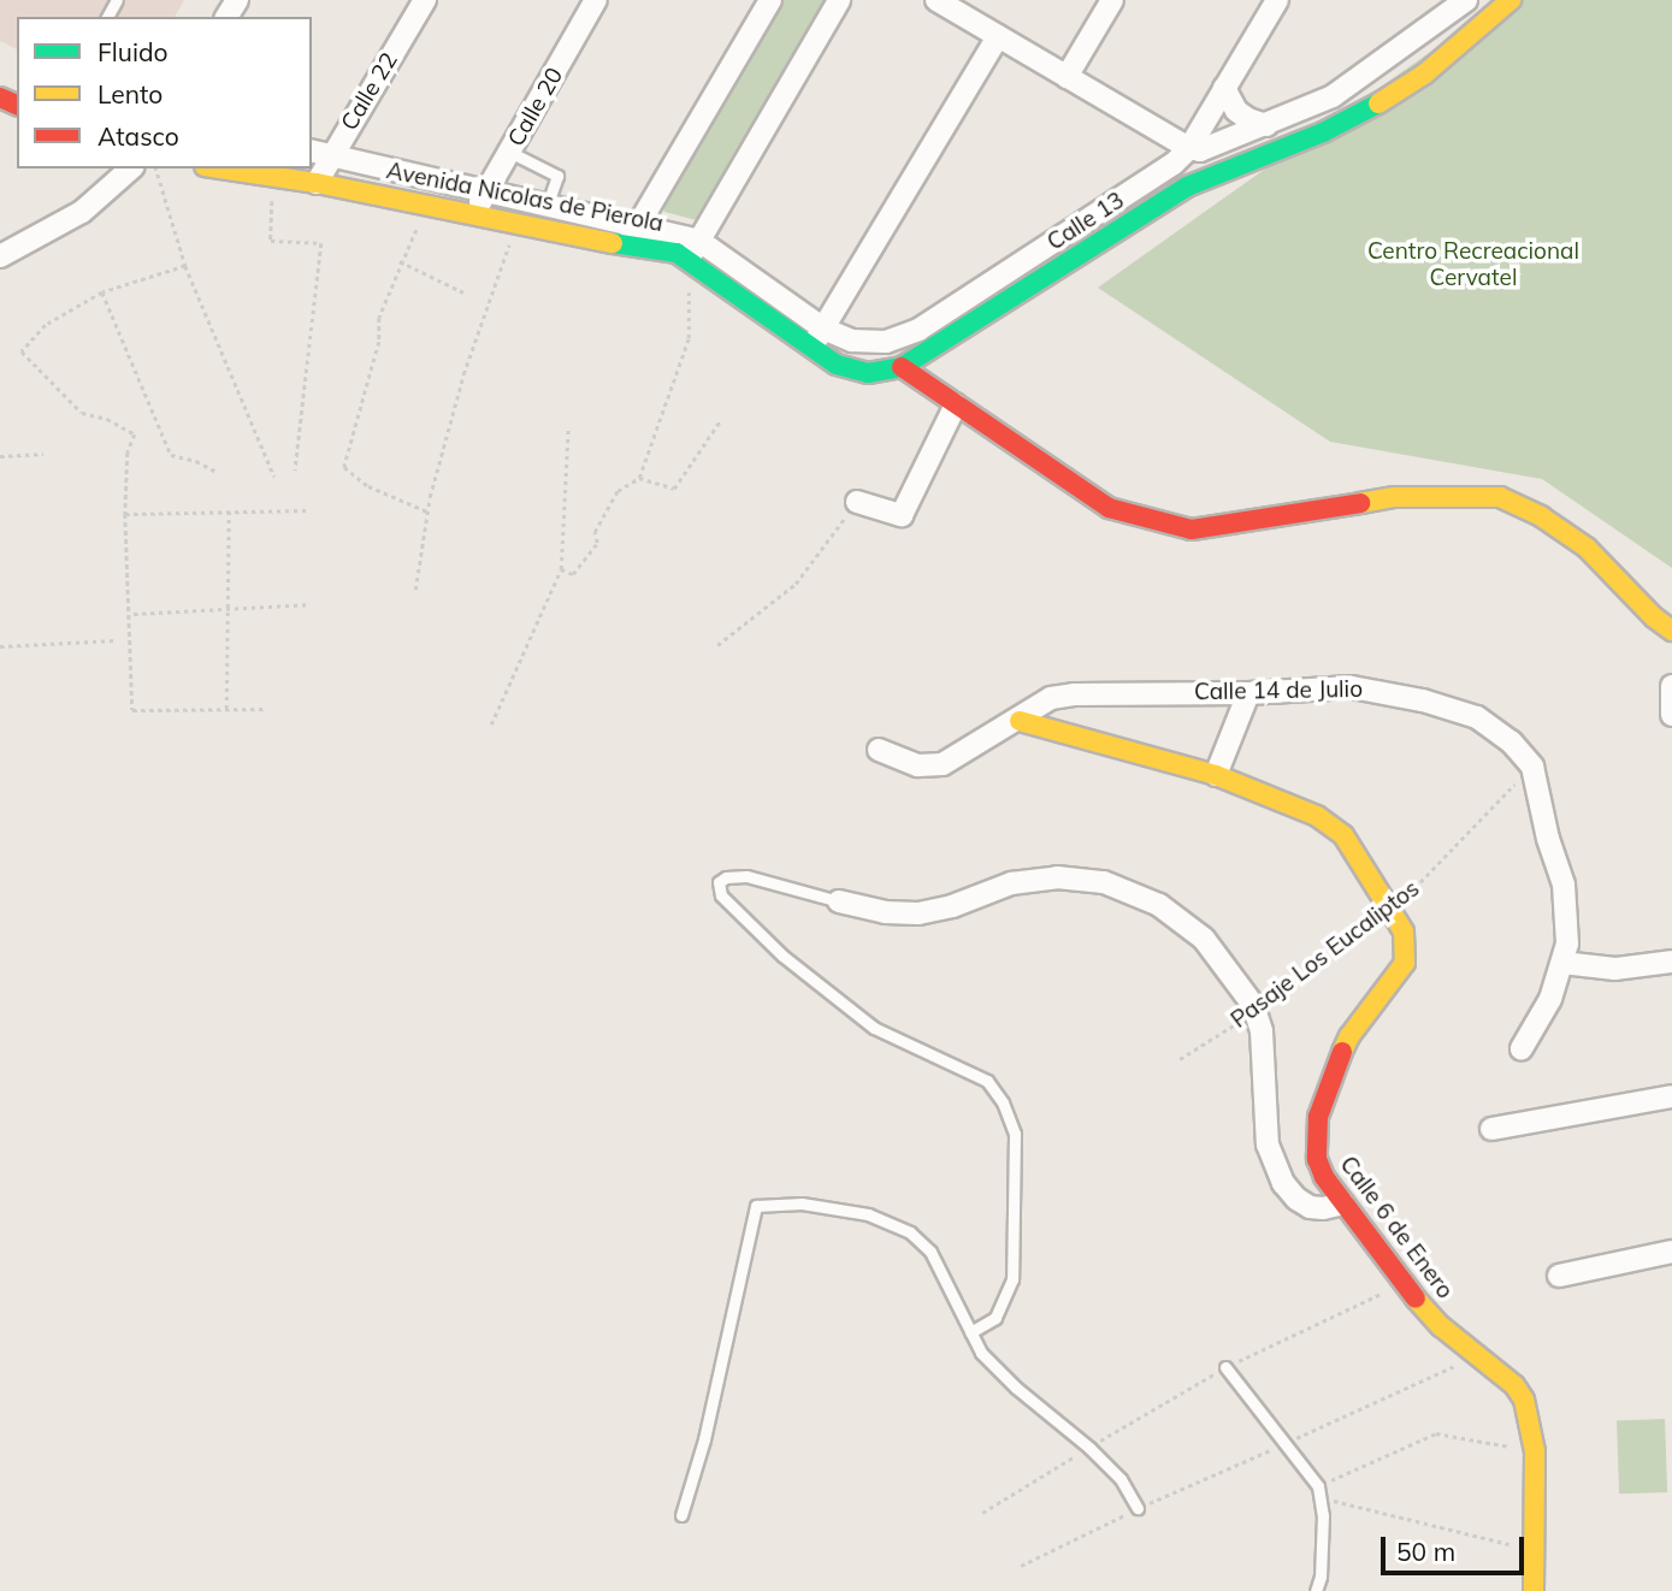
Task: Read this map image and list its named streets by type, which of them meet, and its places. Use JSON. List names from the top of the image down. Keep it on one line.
{"streets":{"street":["Calle 22","Calle 20","Avenida Nicolas de Pierola","Calle 13","Calle 14 de Julio","Calle 6 de Enero"],"path":["Pasaje Los Eucaliptos"]},"crossings":[["Calle 22","Avenida Nicolas de Pierola"],["Calle 20","Avenida Nicolas de Pierola"],["Avenida Nicolas de Pierola","Calle 13"],["Calle 14 de Julio","Pasaje Los Eucaliptos"],["Calle 14 de Julio","Calle 6 de Enero"],["Pasaje Los Eucaliptos","Calle 6 de Enero"]],"parks":["Centro Recreacional Cervatel"],"legend":["Fluido","Lento","Atasco"],"scale_bar":"50 m"}
